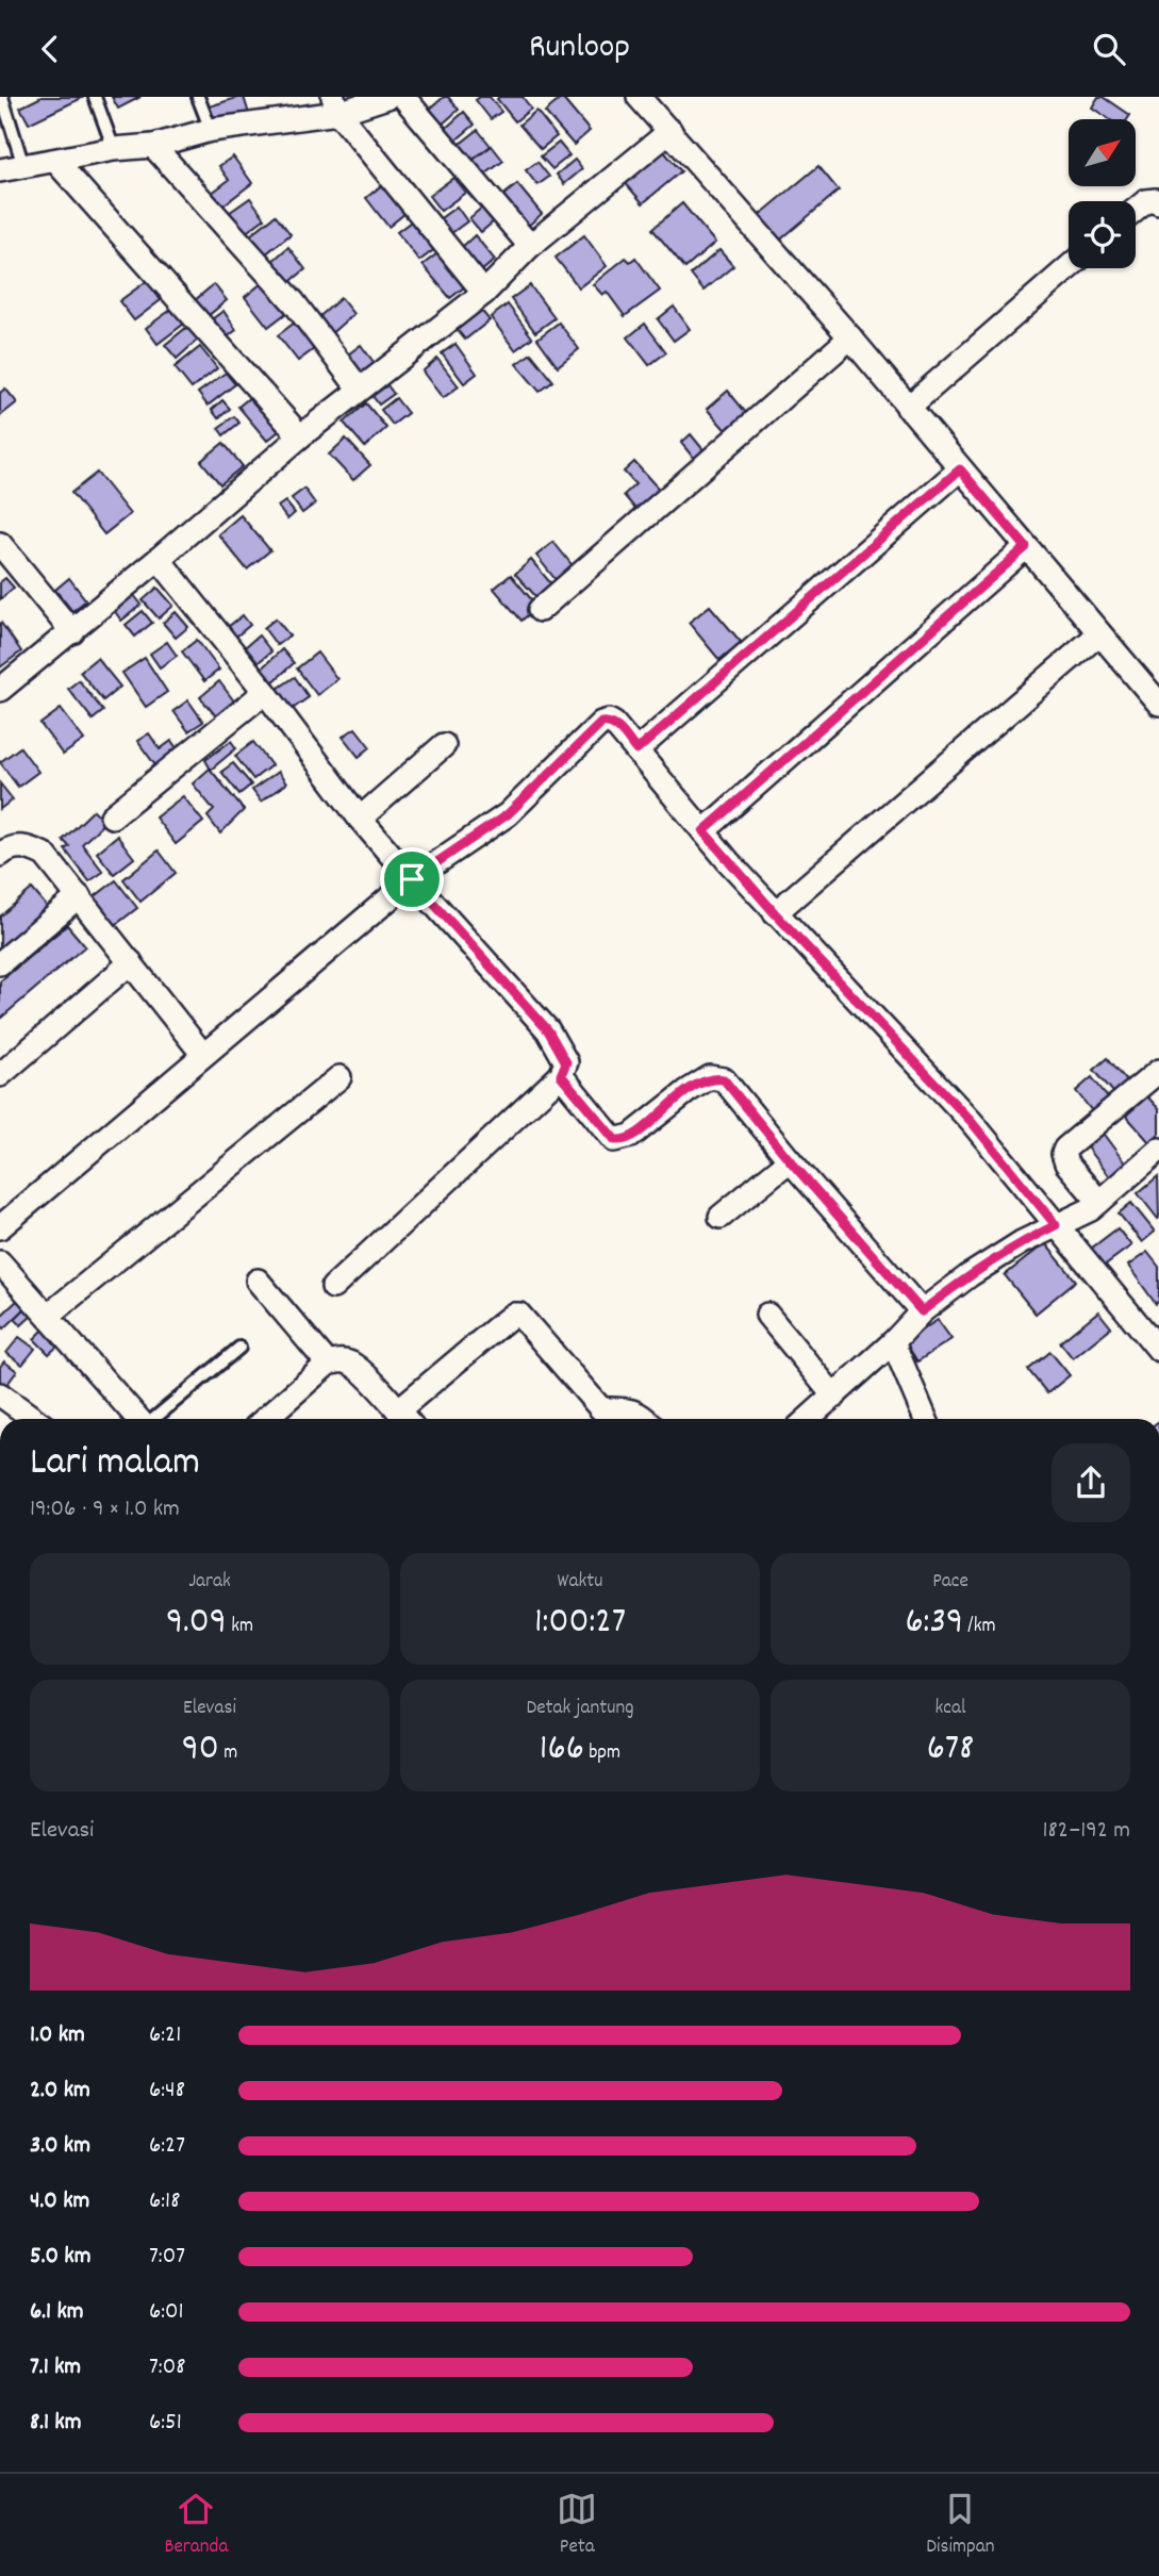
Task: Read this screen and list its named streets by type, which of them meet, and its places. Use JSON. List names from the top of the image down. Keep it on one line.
{"north":"top right","page":{"header":"Runloop","heading":["Lari malam","19:06 · 9 × 1.0 km"],"stats":[["Jarak","9.09 km"],["Waktu","1:00:27"],["Pace","6:39 /km"],["Elevasi","90 m"],["Detak jantung","166 bpm"],["kcal","678"]],"chart":["Elevasi","182–192 m"],"list":[{"name":"1.0 km","note":"6:21"},{"name":"2.0 km","note":"6:48"},{"name":"3.0 km","note":"6:27"},{"name":"4.0 km","note":"6:18"},{"name":"5.0 km","note":"7:07"},{"name":"6.1 km","note":"6:01"},{"name":"7.1 km","note":"7:08"},{"name":"8.1 km","note":"6:51"}],"tabs":["Beranda","Peta","Disimpan"]}}
